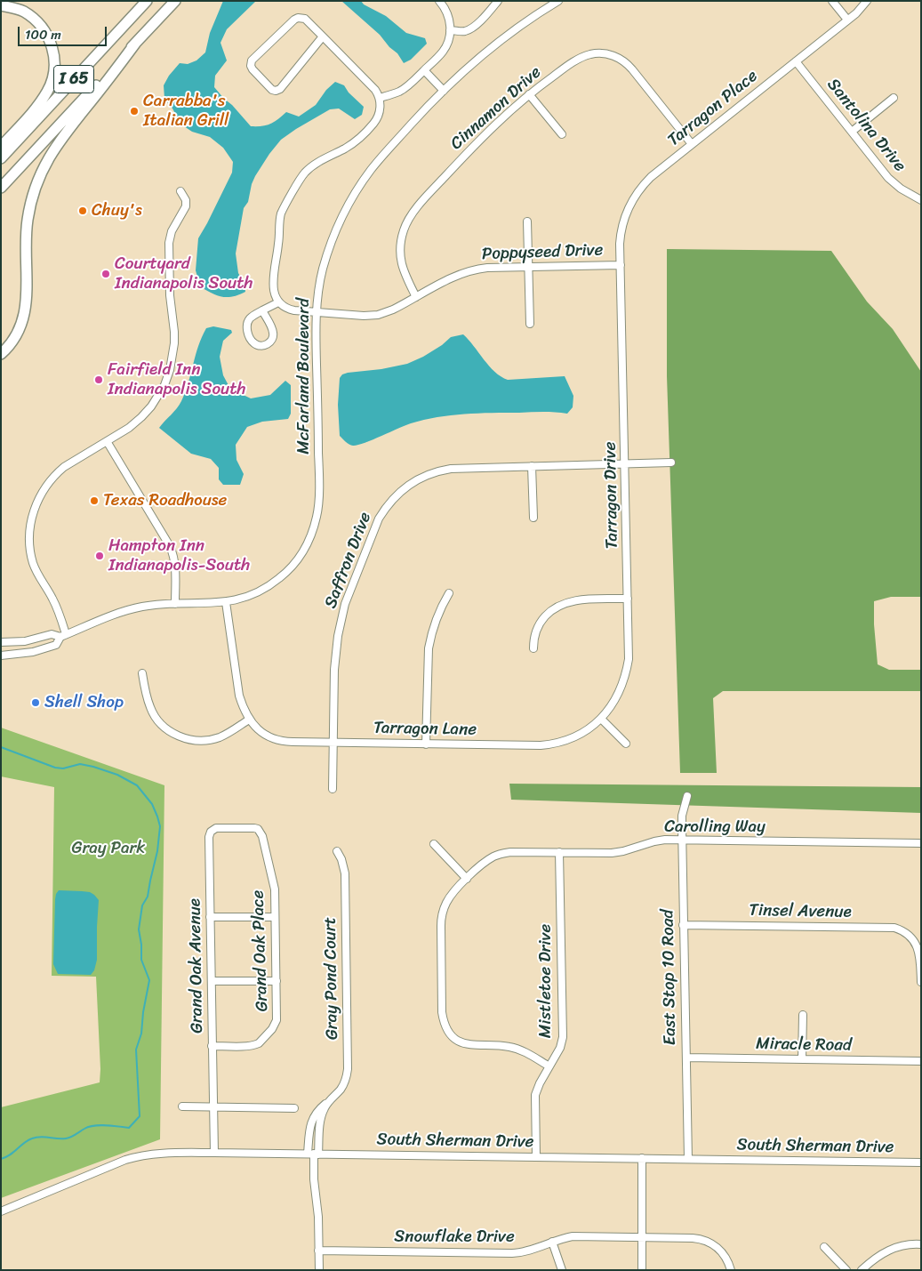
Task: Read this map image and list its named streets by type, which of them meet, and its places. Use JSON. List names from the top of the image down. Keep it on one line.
{"streets":{"highway":["I 65"],"street":["Cinnamon Drive","Tarragon Place","Santolina Drive","Poppyseed Drive","McFarland Boulevard","Tarragon Drive","Saffron Drive","Tarragon Lane","Carolling Way","Tinsel Avenue","Grand Oak Place","Grand Oak Avenue","East Stop 10 Road","Gray Pond Court","Mistletoe Drive","Miracle Road","South Sherman Drive","Snowflake Drive"]},"crossings":[["Cinnamon Drive","Tarragon Place"],["Cinnamon Drive","Poppyseed Drive"],["Tarragon Place","Santolina Drive"],["Tarragon Place","Poppyseed Drive"],["Tarragon Place","Tarragon Drive"],["Poppyseed Drive","McFarland Boulevard"],["Poppyseed Drive","Tarragon Drive"],["Tarragon Drive","Saffron Drive"],["Tarragon Drive","Tarragon Lane"],["Saffron Drive","Tarragon Lane"],["Carolling Way","East Stop 10 Road"],["Carolling Way","Mistletoe Drive"],["Tinsel Avenue","East Stop 10 Road"],["Grand Oak Place","Grand Oak Avenue"],["Grand Oak Avenue","South Sherman Drive"],["East Stop 10 Road","Miracle Road"],["East Stop 10 Road","South Sherman Drive"],["Gray Pond Court","South Sherman Drive"],["Mistletoe Drive","South Sherman Drive"]],"parks":["Gray Park"],"places":["Carrabba's Italian Grill","Chuy's","Courtyard Indianapolis South","Fairfield Inn Indianapolis South","Texas Roadhouse","Hampton Inn Indianapolis-South","Shell Shop"],"scale_bar":"100 m"}
